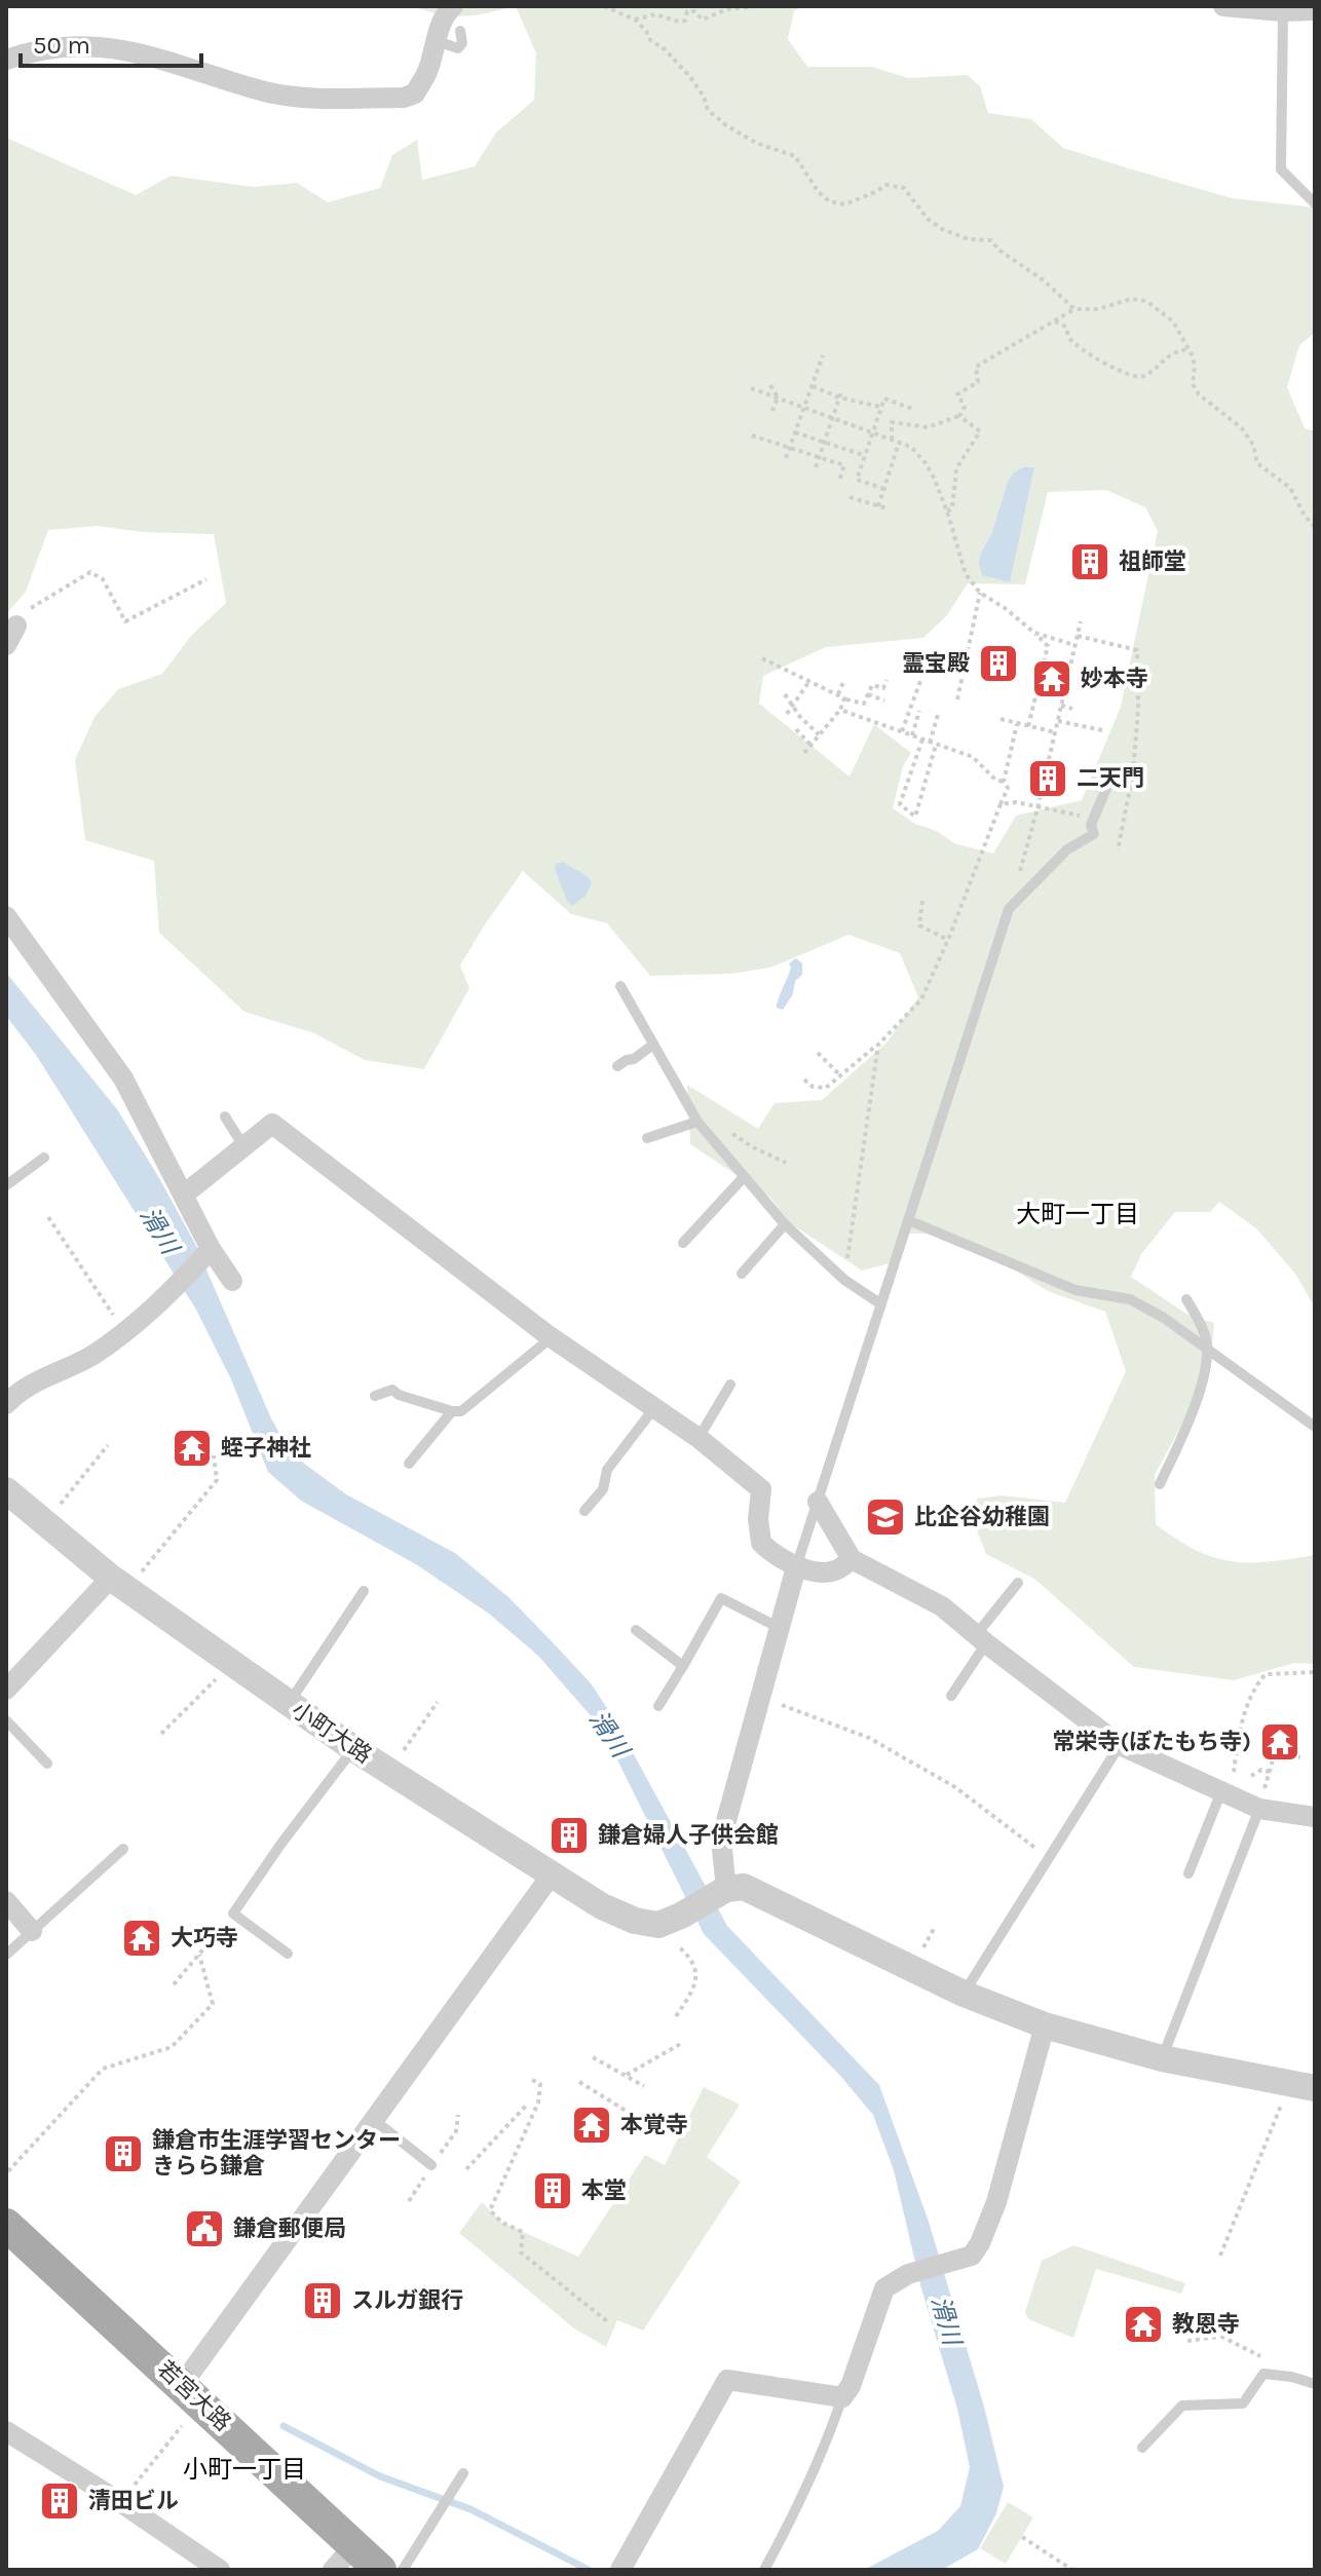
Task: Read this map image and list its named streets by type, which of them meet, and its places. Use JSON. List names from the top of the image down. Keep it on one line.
{"streets":{"main road":["若宮大路"],"street":["小町大路"]},"districts":["大町一丁目","小町一丁目"],"water":["滑川"],"places":{"building":["祖師堂","霊宝殿","二天門","鎌倉婦人子供会館","鎌倉市生涯学習センター きらら鎌倉","本堂","スルガ銀行","清田ビル"],"temple":["妙本寺","蛭子神社","常栄寺(ぼたもち寺)","大巧寺","本覚寺","教恩寺"],"school or university":["比企谷幼稚園"],"public building":["鎌倉郵便局"]},"scale_bar":"50 m"}
